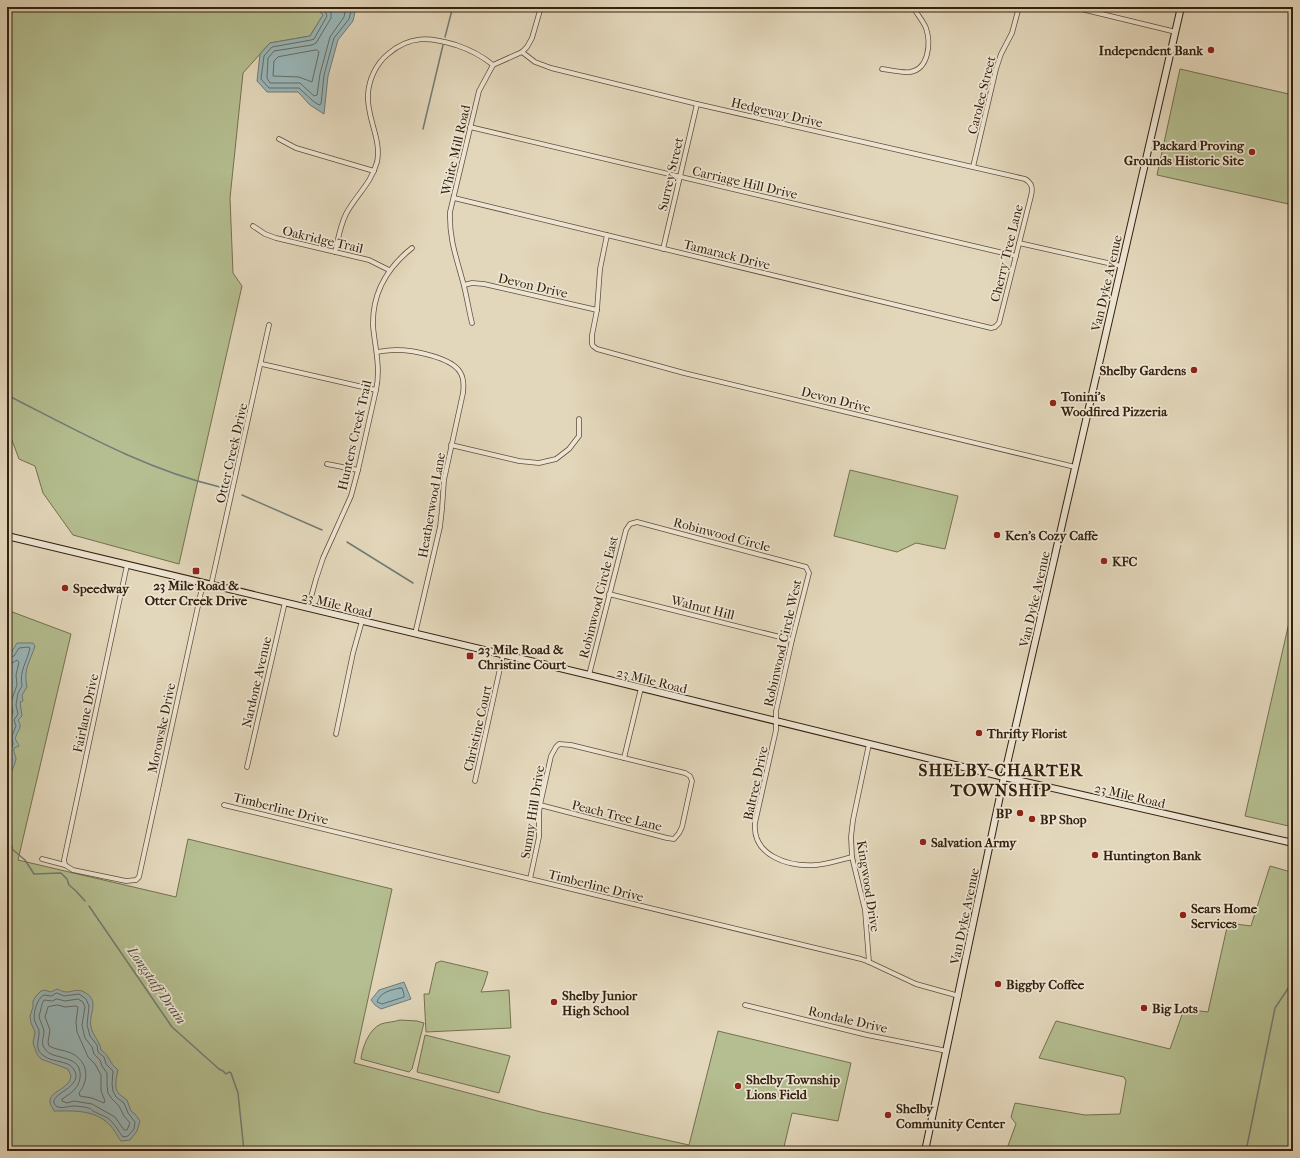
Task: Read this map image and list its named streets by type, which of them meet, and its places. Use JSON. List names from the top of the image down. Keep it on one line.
{"streets":{"main road":["Van Dyke Avenue","23 Mile Road"],"street":["Carolee Street","Hedgeway Drive","White Mill Road","Surrey Street","Carriage Hill Drive","Oakridge Trail","Cherry Tree Lane","Tamarack Drive","Devon Drive","Hunters Creek Trail","Otter Creek Drive","Heatherwood Lane","Robinwood Circle","Robinwood Circle East","Walnut Hill","Robinwood Circle West","Nardone Avenue","Fairlane Drive","Morowske Drive","Christine Court","Baltree Drive","Timberline Drive","Sunny Hill Drive","Peach Tree Lane","Kingwood Drive","Rondale Drive"]},"crossings":[["Carolee Street","Hedgeway Drive"],["Hedgeway Drive","Surrey Street"],["Hedgeway Drive","Cherry Tree Lane"],["White Mill Road","Carriage Hill Drive"],["White Mill Road","Tamarack Drive"],["White Mill Road","Devon Drive"],["Surrey Street","Carriage Hill Drive"],["Surrey Street","Tamarack Drive"],["Carriage Hill Drive","Cherry Tree Lane"],["Oakridge Trail","Hunters Creek Trail"],["Cherry Tree Lane","Tamarack Drive"],["Van Dyke Avenue","Devon Drive"],["Van Dyke Avenue","23 Mile Road"],["Van Dyke Avenue","Timberline Drive"],["Van Dyke Avenue","Rondale Drive"],["Hunters Creek Trail","Heatherwood Lane"],["Hunters Creek Trail","23 Mile Road"],["Otter Creek Drive","23 Mile Road"],["Heatherwood Lane","23 Mile Road"],["Robinwood Circle","Robinwood Circle East"],["Robinwood Circle","Robinwood Circle West"],["Robinwood Circle East","23 Mile Road"],["Robinwood Circle East","Walnut Hill"],["23 Mile Road","Robinwood Circle West"],["23 Mile Road","Nardone Avenue"],["23 Mile Road","Fairlane Drive"],["23 Mile Road","Morowske Drive"],["23 Mile Road","Christine Court"],["23 Mile Road","Baltree Drive"],["23 Mile Road","Kingwood Drive"],["Walnut Hill","Robinwood Circle West"],["Robinwood Circle West","Baltree Drive"],["Fairlane Drive","Morowske Drive"],["Baltree Drive","Kingwood Drive"],["Timberline Drive","Sunny Hill Drive"],["Timberline Drive","Kingwood Drive"],["Sunny Hill Drive","Peach Tree Lane"]],"districts":["SHELBY CHARTER TOWNSHIP"],"water":["Longstaff Drain"],"places":{"other":["Independent Bank","Packard Proving Grounds Historic Site","Shelby Gardens","Tonini's Woodfired Pizzeria","Ken's Cozy Caffe","KFC","Speedway","Thrifty Florist","BP","BP Shop","Salvation Army","Huntington Bank","Sears Home Services","Biggby Coffee","Shelby Junior High School","Big Lots","Shelby Township Lions Field","Shelby Community Center"],"transit":["23 Mile Road & Otter Creek Drive","23 Mile Road & Christine Court"]}}
